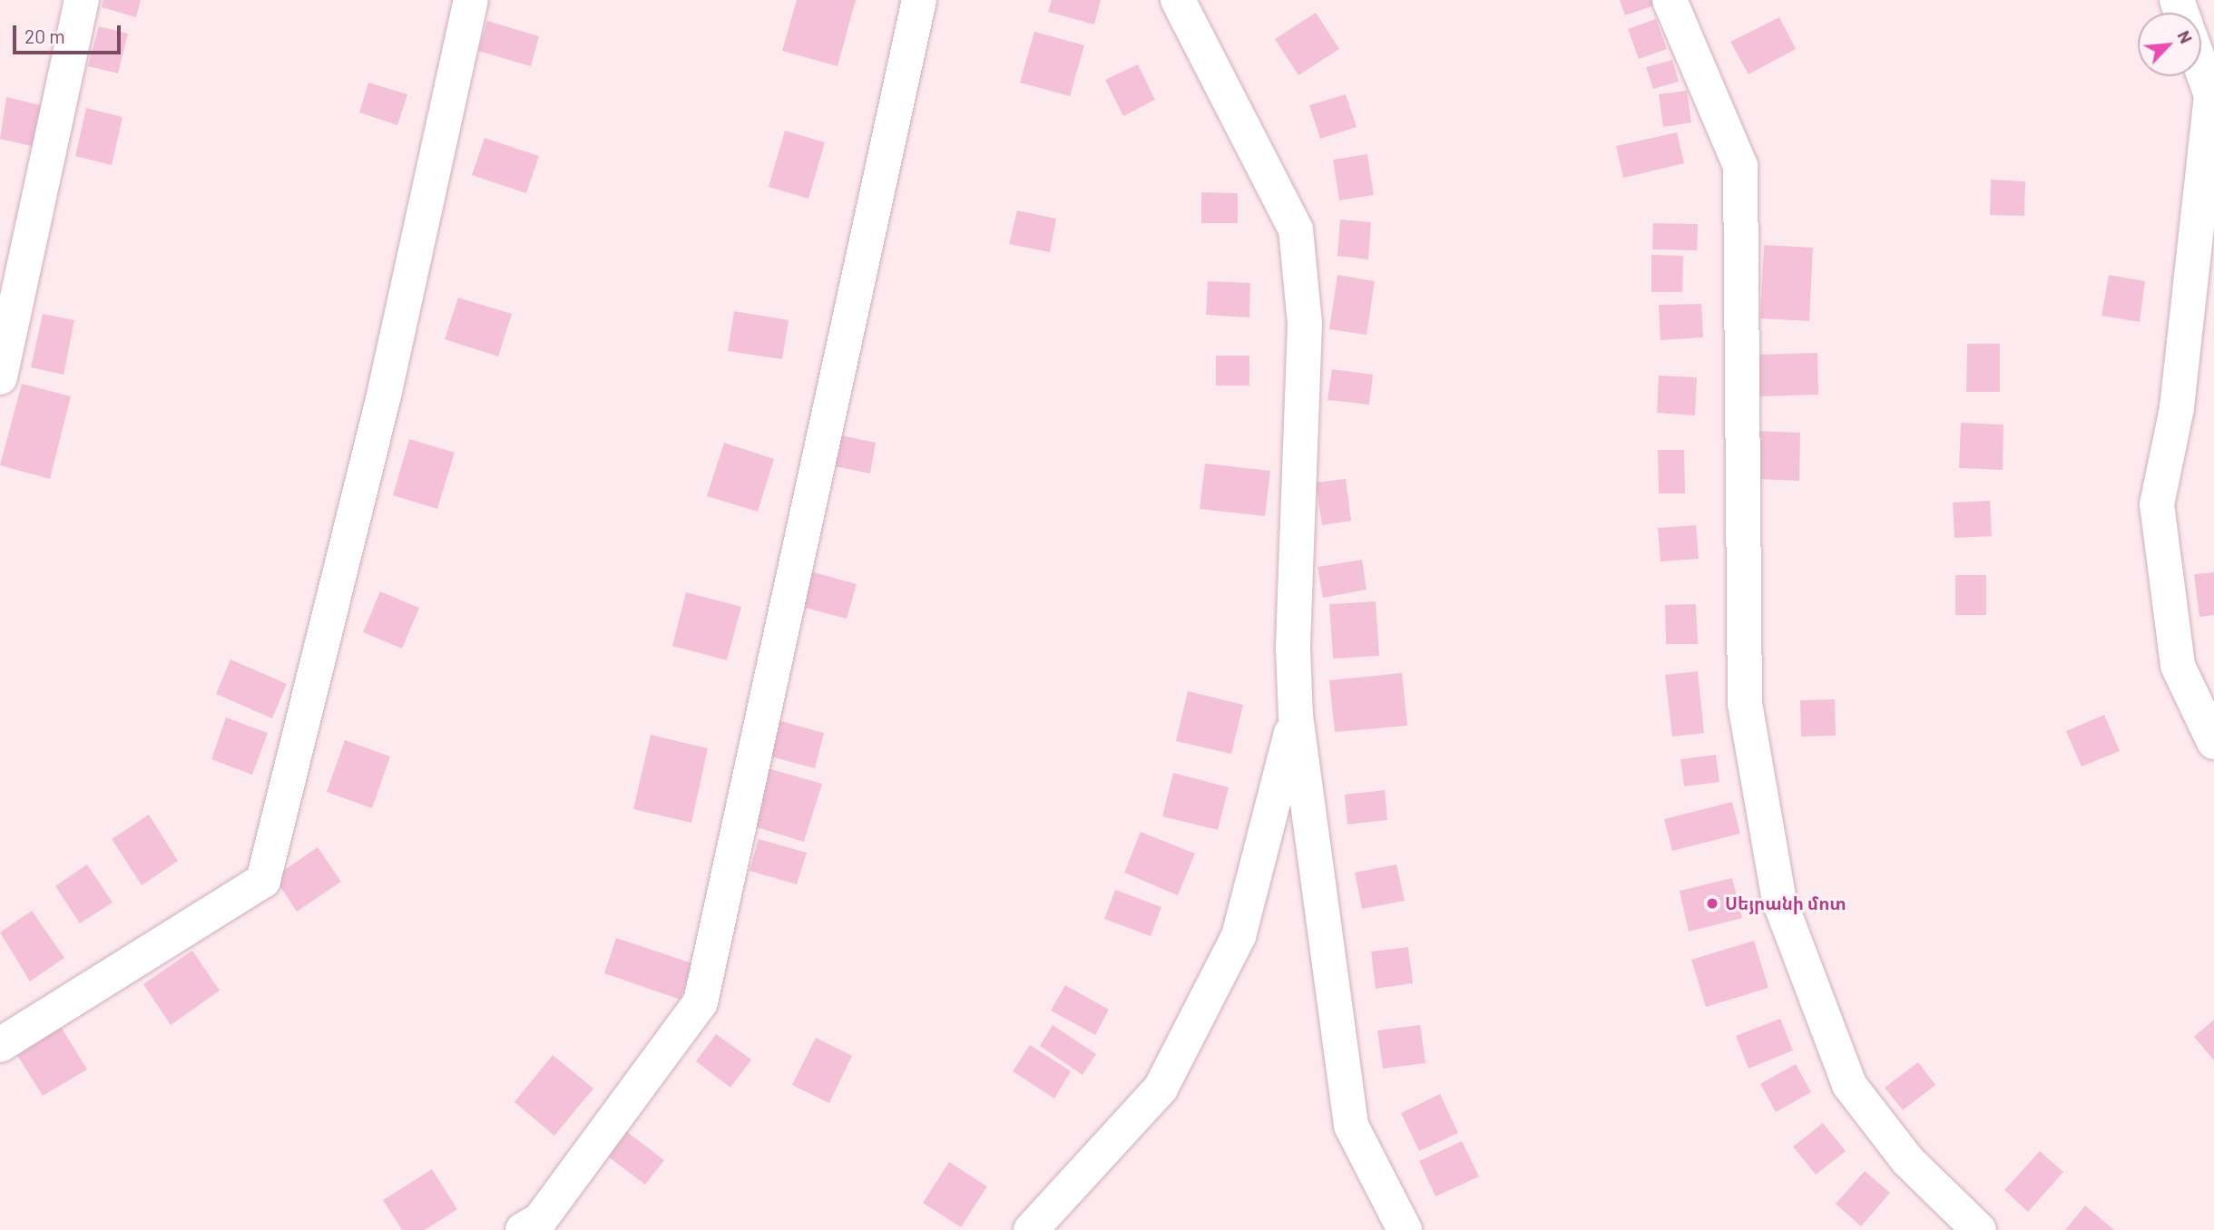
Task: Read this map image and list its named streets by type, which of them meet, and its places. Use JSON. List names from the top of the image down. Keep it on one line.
{"places":["Սեյրանի մոտ"],"scale_bar":"20 m","north":"top right"}
